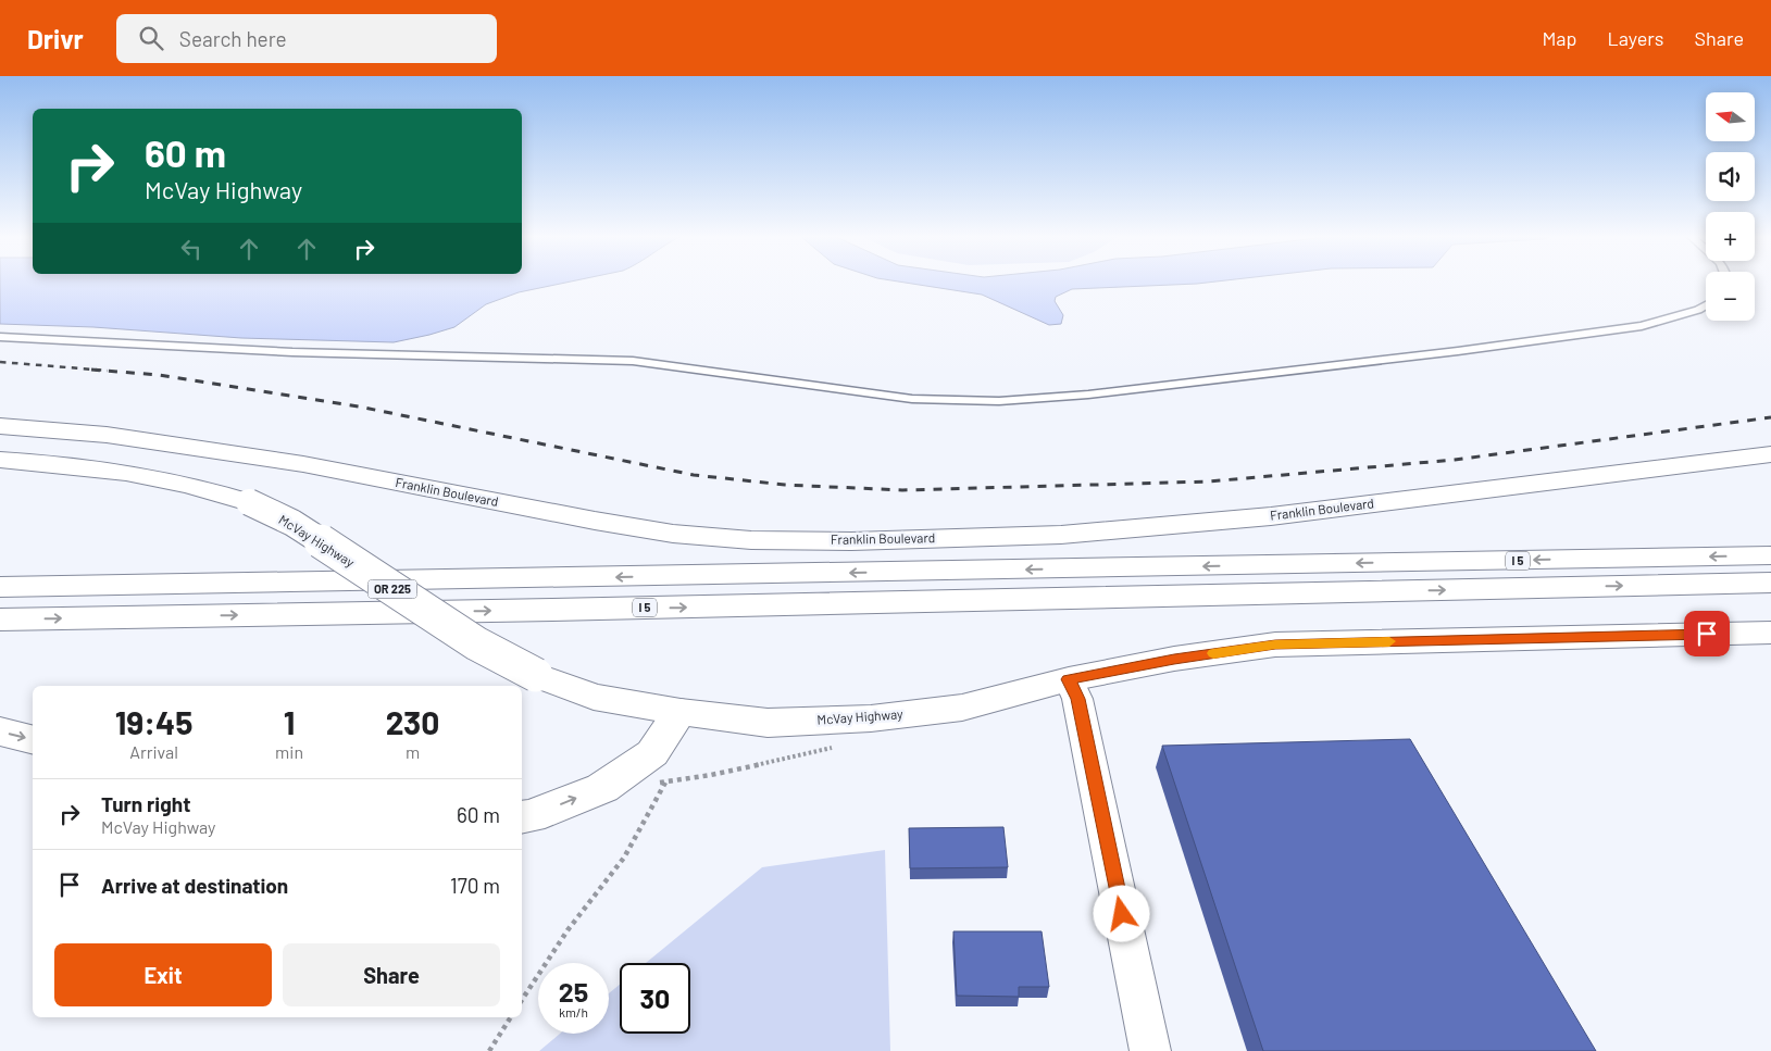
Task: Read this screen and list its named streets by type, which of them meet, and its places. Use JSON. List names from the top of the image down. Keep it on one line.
{"streets":{"main road":["Franklin Boulevard","McVay Highway","I 5","OR 225"]},"north":"left","page":{"header":"Drivr","search":"Search here","nav":["Map","Layers","Share"],"map_buttons":["+","−"],"turn":["60 m","McVay Highway"],"eta":["19:45","Arrival","1","min","230","m"],"list":[{"name":"Turn right","note":"McVay Highway","value":"60 m"},{"name":"Arrive at destination","value":"170 m"}],"buttons":["Exit","Share"],"speed":"25 km/h","limit":"30"}}
